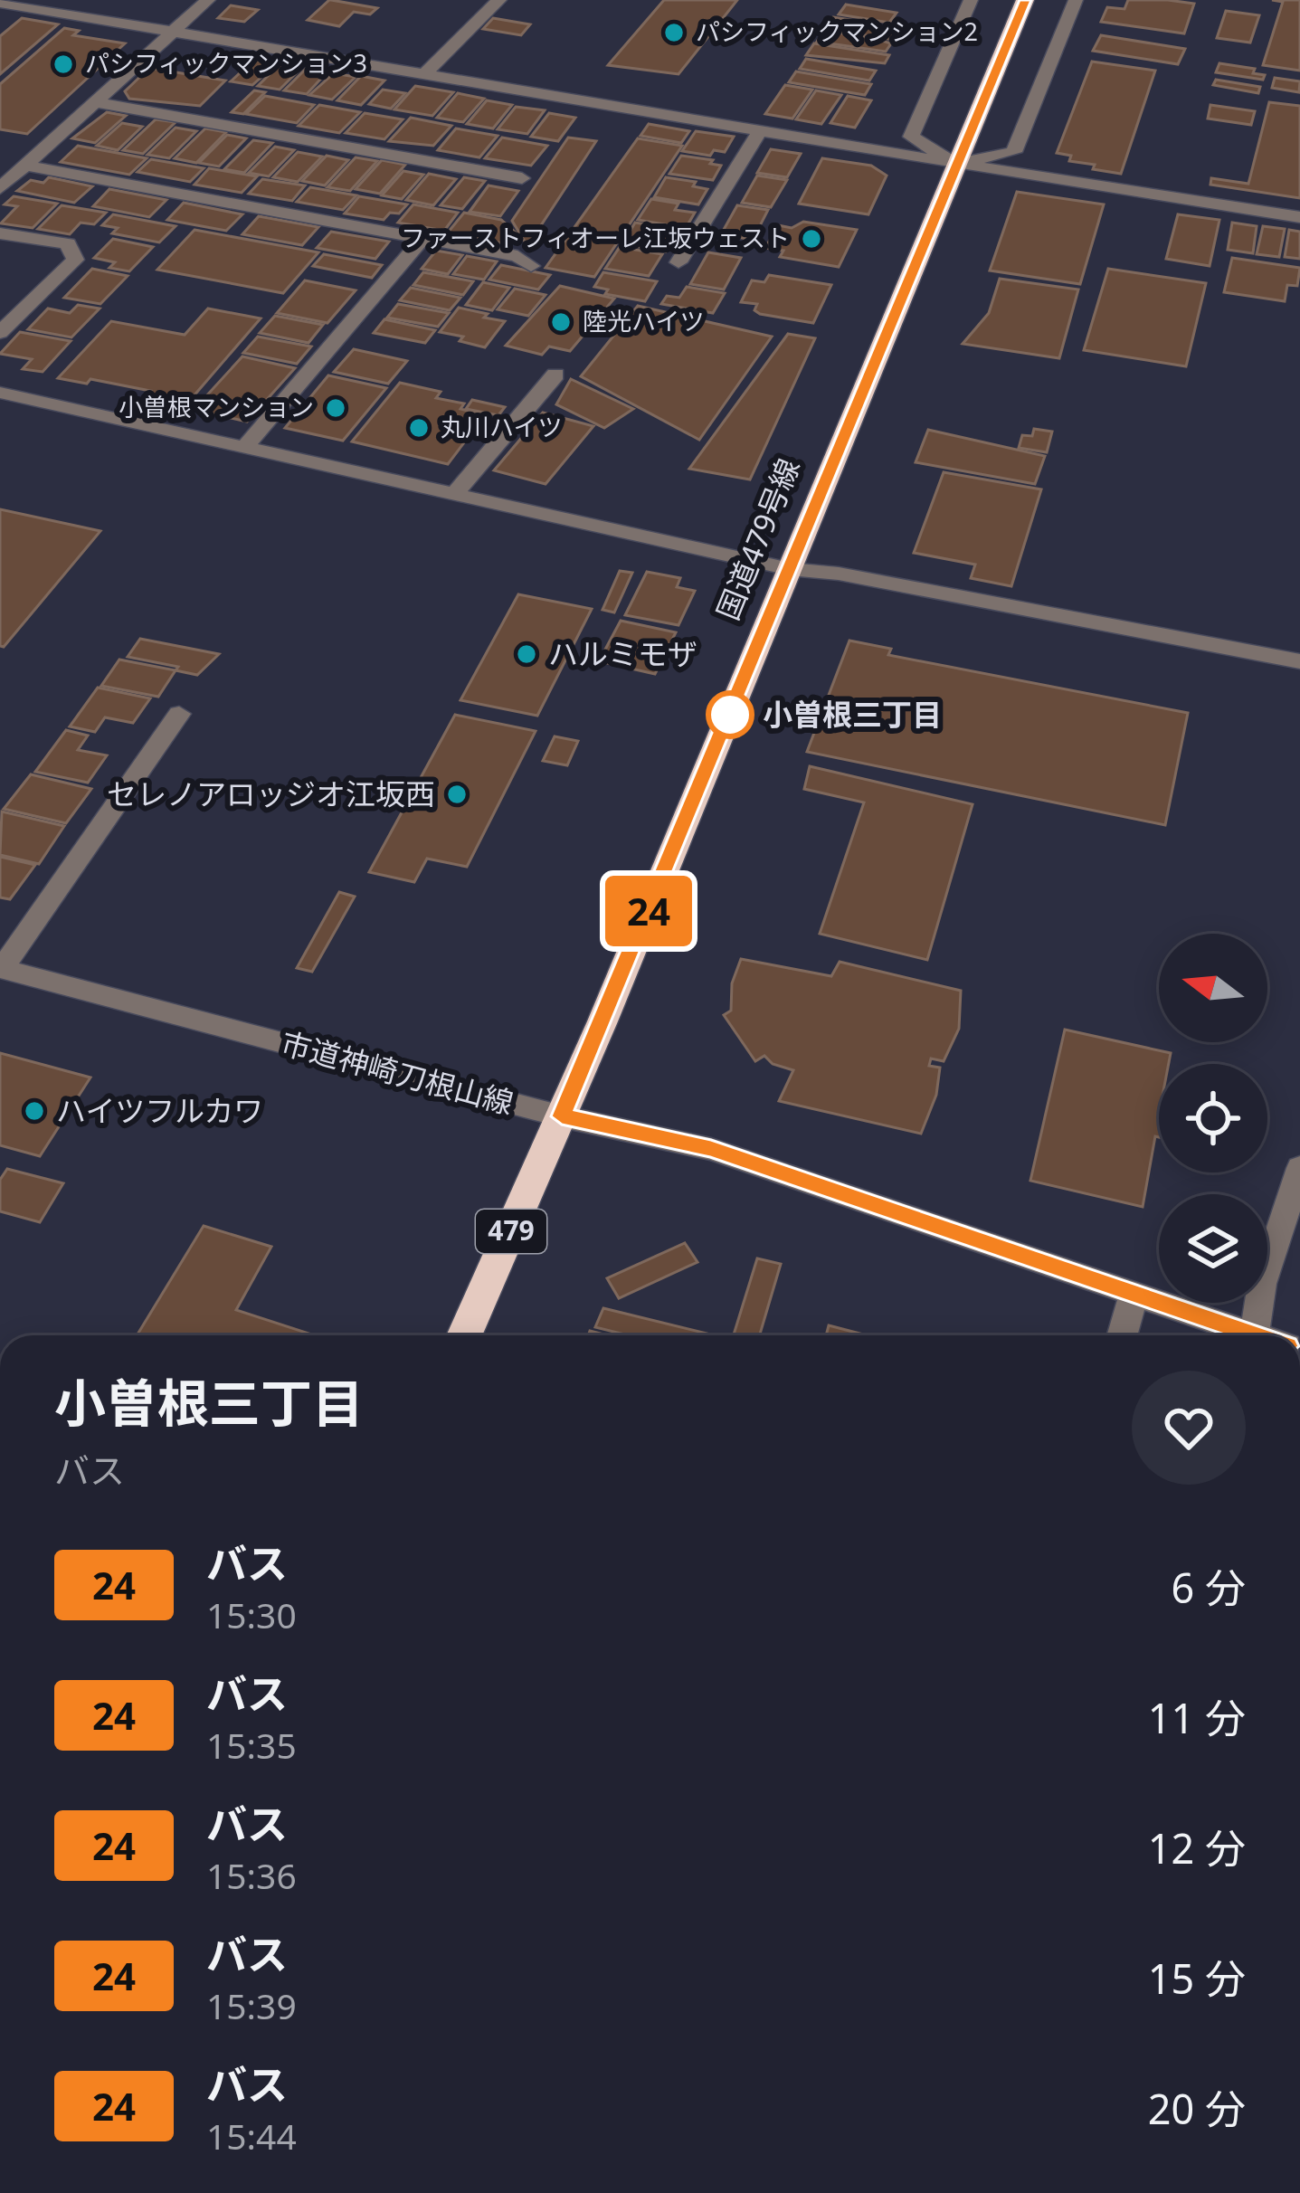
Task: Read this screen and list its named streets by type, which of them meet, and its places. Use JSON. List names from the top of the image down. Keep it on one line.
{"streets":{"highway":["国道479号線","479"],"street":["市道神崎刀根山線"]},"crossings":[["国道479号線","市道神崎刀根山線"]],"places":["パシフィックマンション2","パシフィックマンション3","ファーストフィオーレ江坂ウェスト","陸光ハイツ","小曽根マンション","丸川ハイツ","ハルミモザ","小曽根三丁目","セレノアロッジオ江坂西","ハイツフルカワ"],"lines":["bus line 24"],"north":"left","page":{"on_map":"24","heading":["小曽根三丁目","バス"],"list":[{"mark":"24","name":"バス","note":"15:30","value":"6 分"},{"mark":"24","name":"バス","note":"15:35","value":"11 分"},{"mark":"24","name":"バス","note":"15:36","value":"12 分"},{"mark":"24","name":"バス","note":"15:39","value":"15 分"},{"mark":"24","name":"バス","note":"15:44","value":"20 分"}]}}
